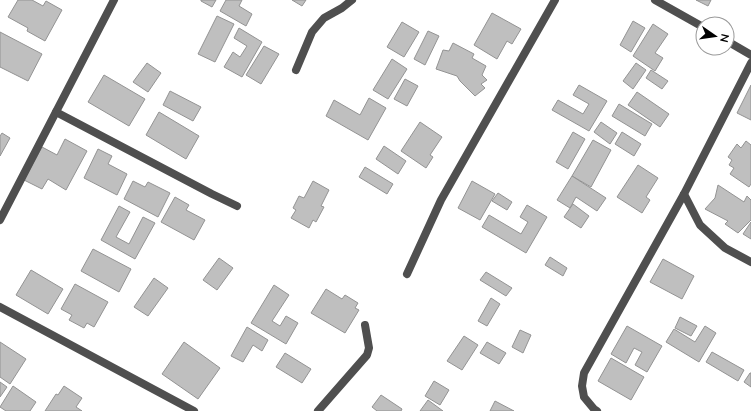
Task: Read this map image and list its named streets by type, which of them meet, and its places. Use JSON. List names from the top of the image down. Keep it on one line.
{"north":"right"}
